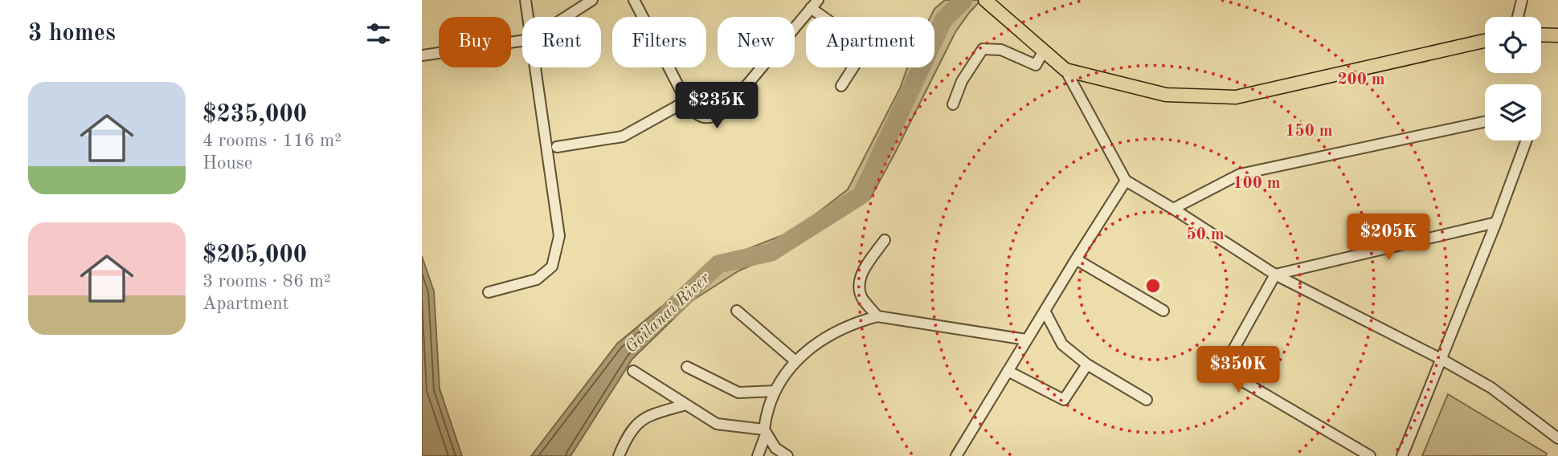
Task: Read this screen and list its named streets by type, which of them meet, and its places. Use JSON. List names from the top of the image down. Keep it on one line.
{"water":["Goilanai River"],"page":{"heading":"3 homes","chip":["Buy","Rent","Filters","New","Apartment"],"list":[{"name":"$235,000","note":"4 rooms · 116 m² · House"},{"name":"$205,000","note":"3 rooms · 86 m² · Apartment"}],"price":["$235K","$205K","$350K"]},"rings":["200 m","150 m","100 m","50 m"]}
